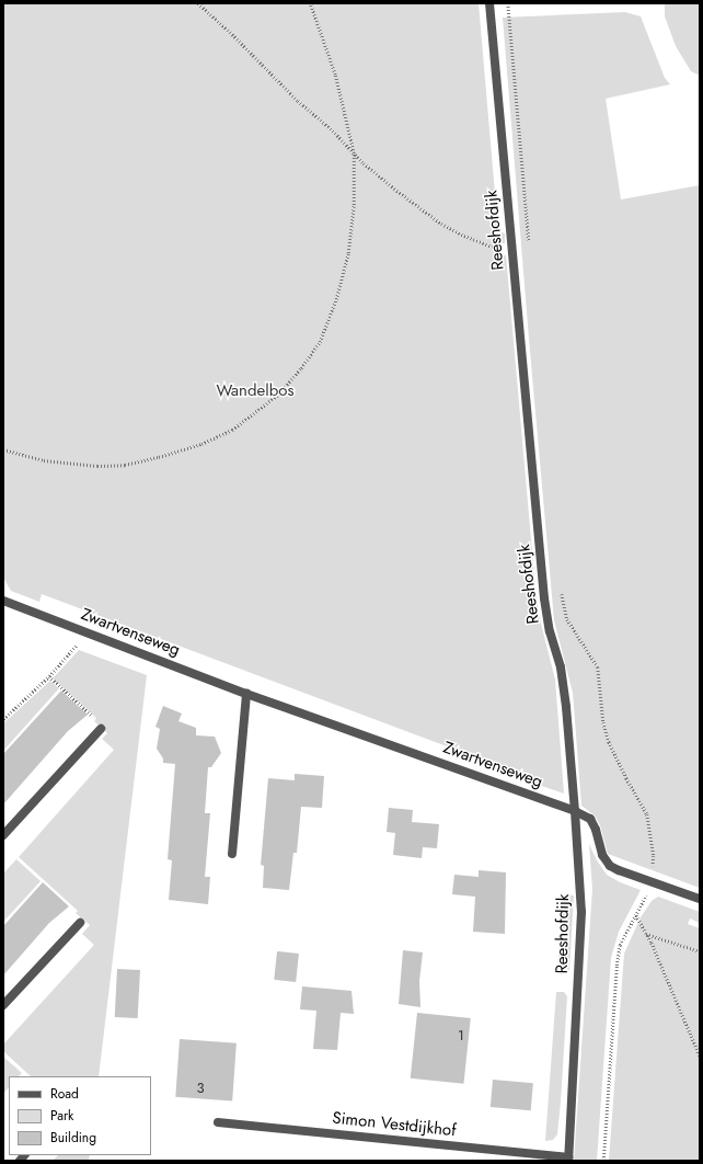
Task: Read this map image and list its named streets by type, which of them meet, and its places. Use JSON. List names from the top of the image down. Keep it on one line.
{"streets":{"street":["Reeshofdijk","Zwartvenseweg","Simon Vestdijkhof"]},"crossings":[["Reeshofdijk","Zwartvenseweg"],["Reeshofdijk","Simon Vestdijkhof"]],"parks":["Wandelbos"],"house_numbers":["1","3"],"legend":["Road","Park","Building"]}
